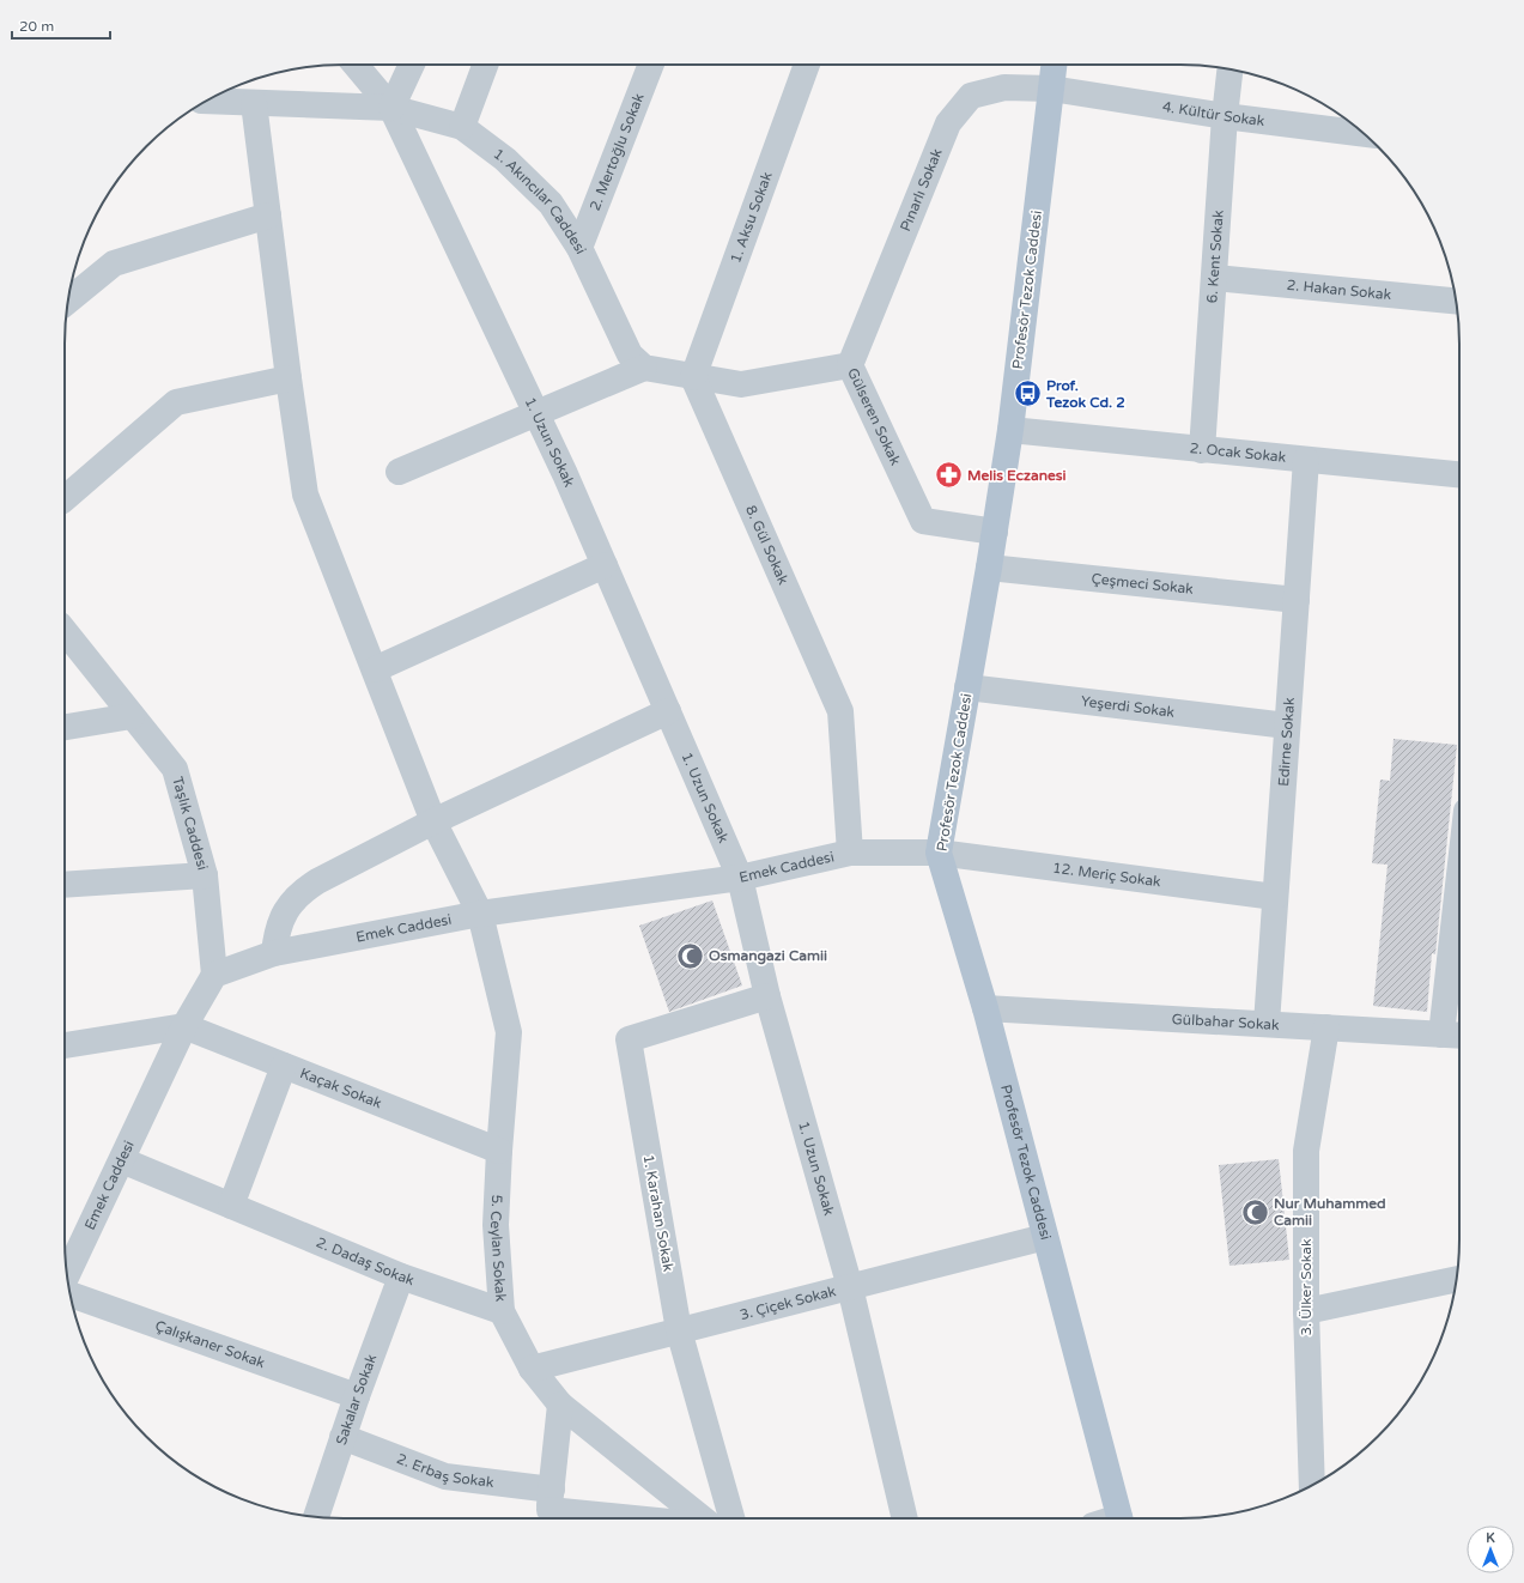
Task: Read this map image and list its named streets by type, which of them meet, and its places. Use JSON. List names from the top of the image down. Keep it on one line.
{"streets":{"main road":["Profesör Tezok Caddesi"],"street":["4. Kültür Sokak","2. Mertoğlu Sokak","Pınarlı Sokak","1. Akıncılar Caddesi","1. Aksu Sokak","6. Kent Sokak","2. Hakan Sokak","Gülseren Sokak","1. Uzun Sokak","2. Ocak Sokak","8. Gül Sokak","Çeşmeci Sokak","Yeşerdi Sokak","Edirne Sokak","Taşlık Caddesi","Emek Caddesi","12. Meriç Sokak","Gülbahar Sokak","Kaçak Sokak","1. Karahan Sokak","5. Ceylan Sokak","2. Dadaş Sokak","3. Ülker Sokak","3. Çiçek Sokak","Çalışkaner Sokak","Sakalar Sokak","2. Erbaş Sokak"]},"crossings":[["4. Kültür Sokak","Pınarlı Sokak"],["4. Kültür Sokak","6. Kent Sokak"],["4. Kültür Sokak","Profesör Tezok Caddesi"],["2. Mertoğlu Sokak","1. Akıncılar Caddesi"],["Pınarlı Sokak","Profesör Tezok Caddesi"],["Pınarlı Sokak","Gülseren Sokak"],["1. Akıncılar Caddesi","1. Uzun Sokak"],["1. Akıncılar Caddesi","5. Ceylan Sokak"],["1. Aksu Sokak","Gülseren Sokak"],["1. Aksu Sokak","8. Gül Sokak"],["6. Kent Sokak","2. Hakan Sokak"],["6. Kent Sokak","2. Ocak Sokak"],["Profesör Tezok Caddesi","Gülseren Sokak"],["Profesör Tezok Caddesi","2. Ocak Sokak"],["Profesör Tezok Caddesi","Çeşmeci Sokak"],["Profesör Tezok Caddesi","Yeşerdi Sokak"],["Profesör Tezok Caddesi","Emek Caddesi"],["Profesör Tezok Caddesi","12. Meriç Sokak"],["Profesör Tezok Caddesi","Gülbahar Sokak"],["Profesör Tezok Caddesi","3. Çiçek Sokak"],["Gülseren Sokak","8. Gül Sokak"],["1. Uzun Sokak","Emek Caddesi"],["1. Uzun Sokak","1. Karahan Sokak"],["1. Uzun Sokak","3. Çiçek Sokak"],["2. Ocak Sokak","Edirne Sokak"],["8. Gül Sokak","Emek Caddesi"],["Çeşmeci Sokak","Edirne Sokak"],["Yeşerdi Sokak","Edirne Sokak"],["Edirne Sokak","12. Meriç Sokak"],["Edirne Sokak","Gülbahar Sokak"],["Taşlık Caddesi","Emek Caddesi"],["Emek Caddesi","12. Meriç Sokak"],["Emek Caddesi","Kaçak Sokak"],["Emek Caddesi","5. Ceylan Sokak"],["Emek Caddesi","2. Dadaş Sokak"],["Gülbahar Sokak","3. Ülker Sokak"],["Kaçak Sokak","5. Ceylan Sokak"],["1. Karahan Sokak","3. Çiçek Sokak"],["5. Ceylan Sokak","2. Dadaş Sokak"],["5. Ceylan Sokak","3. Çiçek Sokak"],["2. Dadaş Sokak","Sakalar Sokak"],["Çalışkaner Sokak","Sakalar Sokak"],["Sakalar Sokak","2. Erbaş Sokak"]],"places":{"bus stop":["Prof. Tezok Cd. 2"],"pharmacy":["Melis Eczanesi"],"mosque":["Osmangazi Camii","Nur Muhammed Camii"]},"scale_bar":"20 m","north":"top"}
